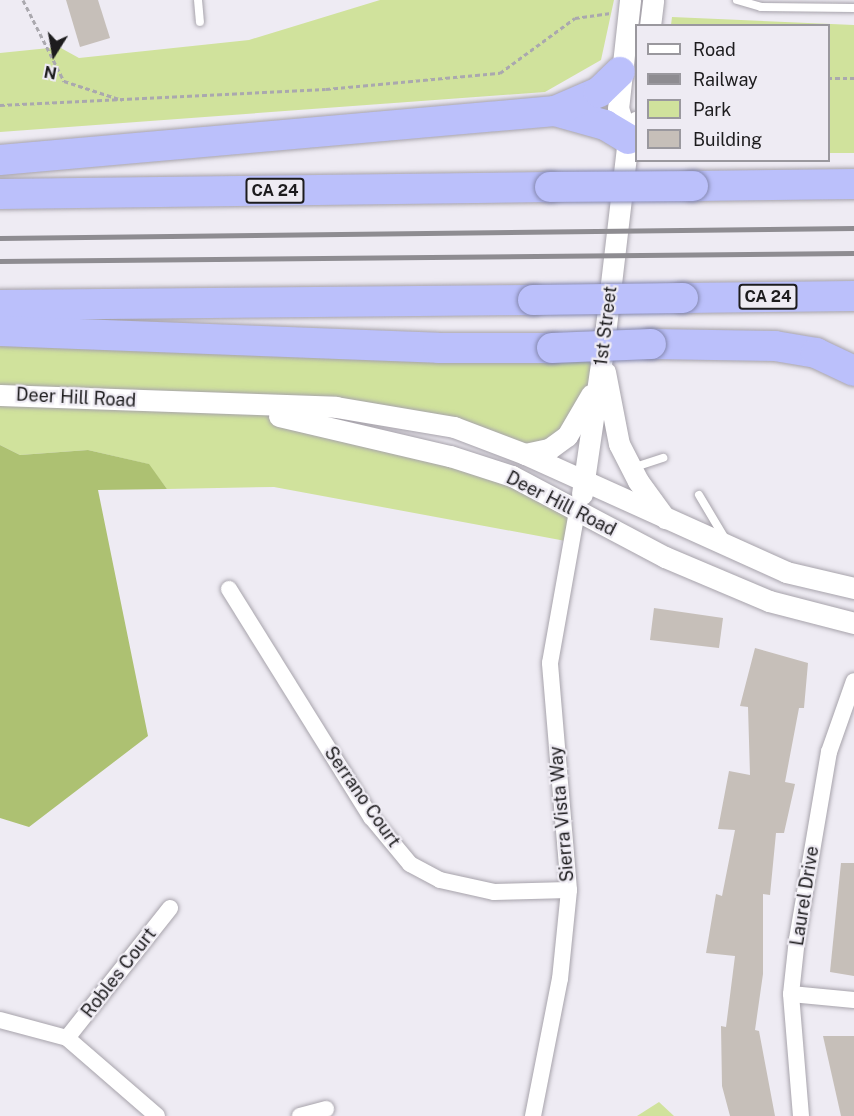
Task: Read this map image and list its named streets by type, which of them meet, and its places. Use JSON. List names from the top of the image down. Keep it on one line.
{"streets":{"highway":["CA 24"],"street":["1st Street","Deer Hill Road","Serrano Court","Sierra Vista Way","Laurel Drive","Robles Court"]},"crossings":[["1st Street","Deer Hill Road"],["1st Street","Sierra Vista Way"],["Deer Hill Road","Sierra Vista Way"],["Serrano Court","Sierra Vista Way"]],"legend":["Road","Railway","Park","Building"],"north":"bottom"}
